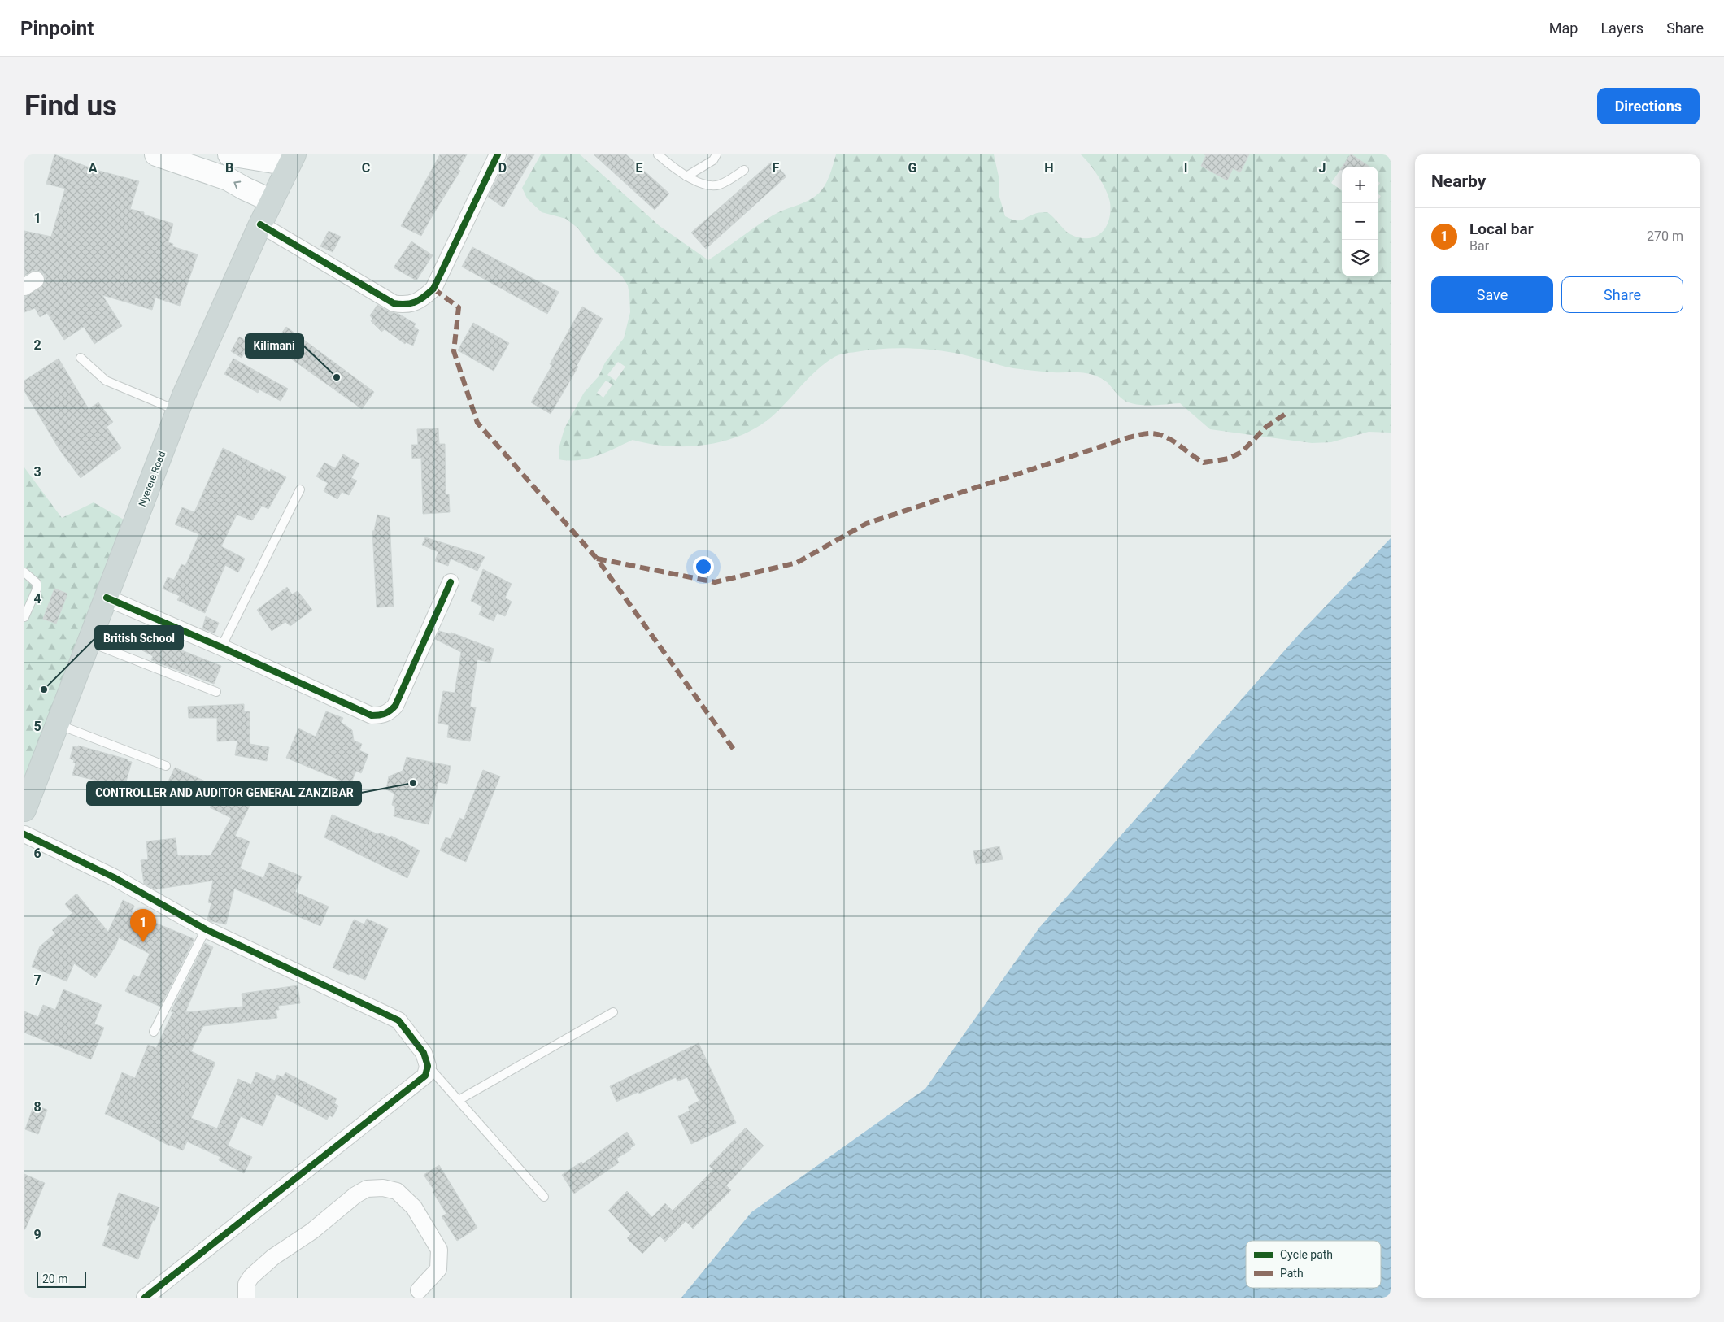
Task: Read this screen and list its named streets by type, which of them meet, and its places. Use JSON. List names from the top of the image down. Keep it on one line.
{"streets":{"main road":["Nyerere Road"]},"places":["Kilimani","British School","CONTROLLER AND AUDITOR GENERAL ZANZIBAR"],"legend":["Cycle path","Path"],"scale_bar":"20 m","page":{"header":"Pinpoint","nav":["Map","Layers","Share"],"buttons":["Directions",["Save","Share"]],"title":"Find us","heading":"Nearby","map_buttons":["+","−"],"list":[{"mark":"1","name":"Local bar","note":"Bar","value":"270 m"}],"pins":"1","scale":"20 m"},"grid":{"columns":["A","B","C","D","E","F","G","H","I","J"],"rows":["1","2","3","4","5","6","7","8","9"]}}
